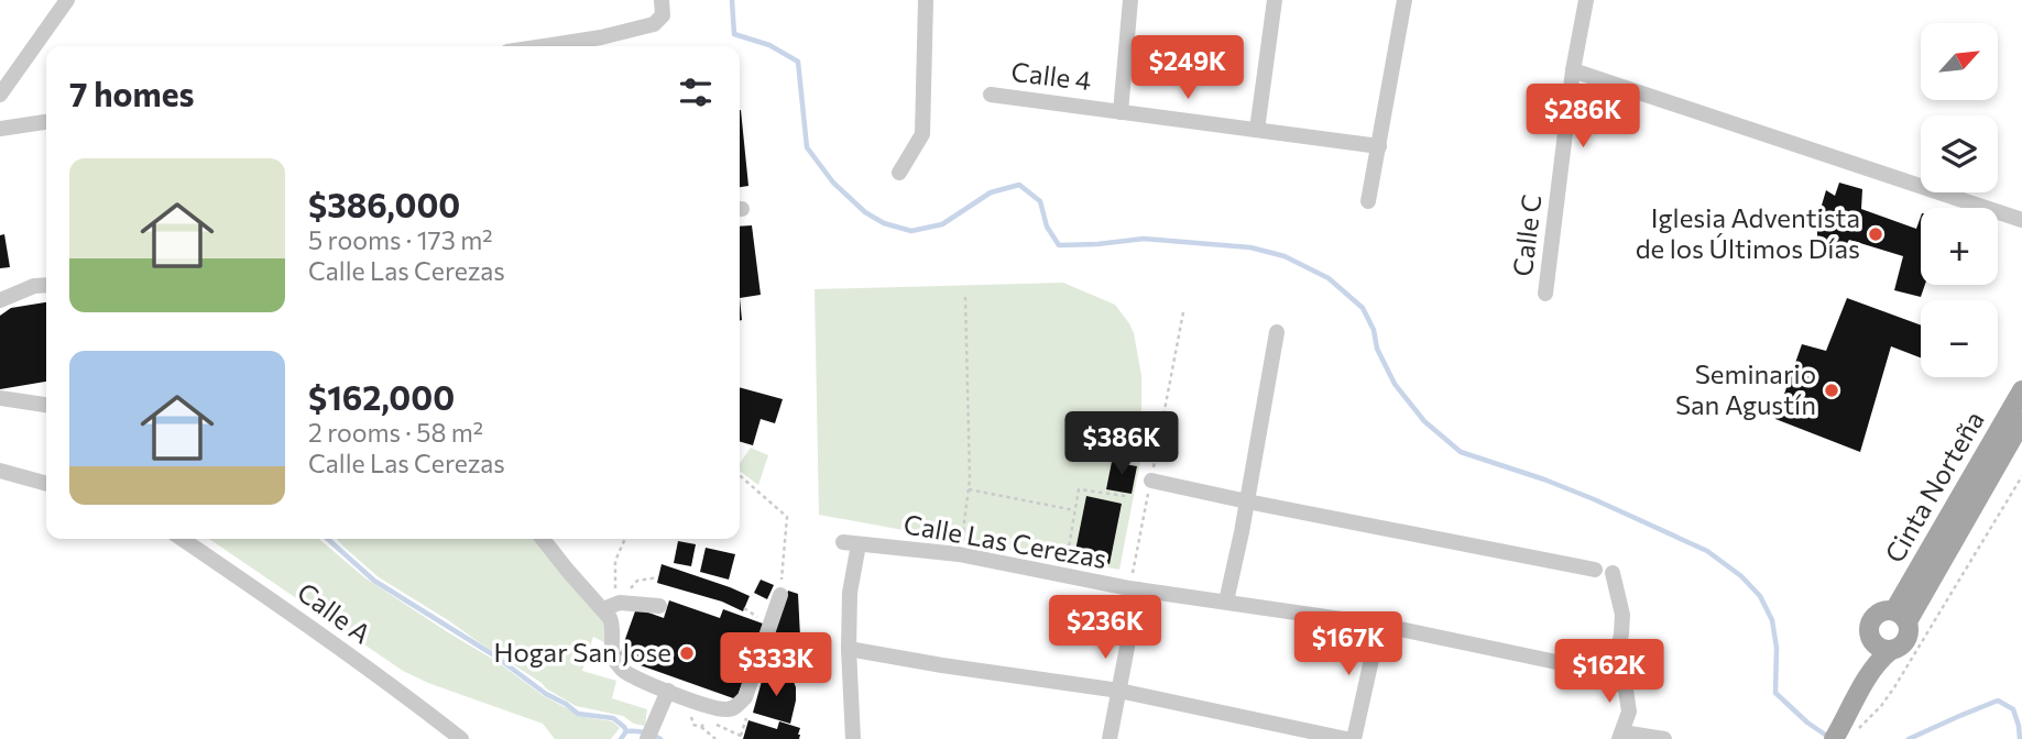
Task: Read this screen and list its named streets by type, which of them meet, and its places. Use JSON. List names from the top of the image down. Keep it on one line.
{"streets":{"main road":["Cinta Norteña"],"street":["Calle 4","Calle C","Calle Las Cerezas","Calle A"]},"places":["Iglesia Adventista de los Últimos Días","Seminario San Agustín","Hogar San Jose"],"north":"top right","page":{"map_buttons":["+","−"],"price":["$249K","$286K","$386K","$236K","$167K","$333K","$162K"],"heading":"7 homes","list":[{"name":"$386,000","note":"5 rooms · 173 m² · Calle Las Cerezas"},{"name":"$162,000","note":"2 rooms · 58 m² · Calle Las Cerezas"}]}}
